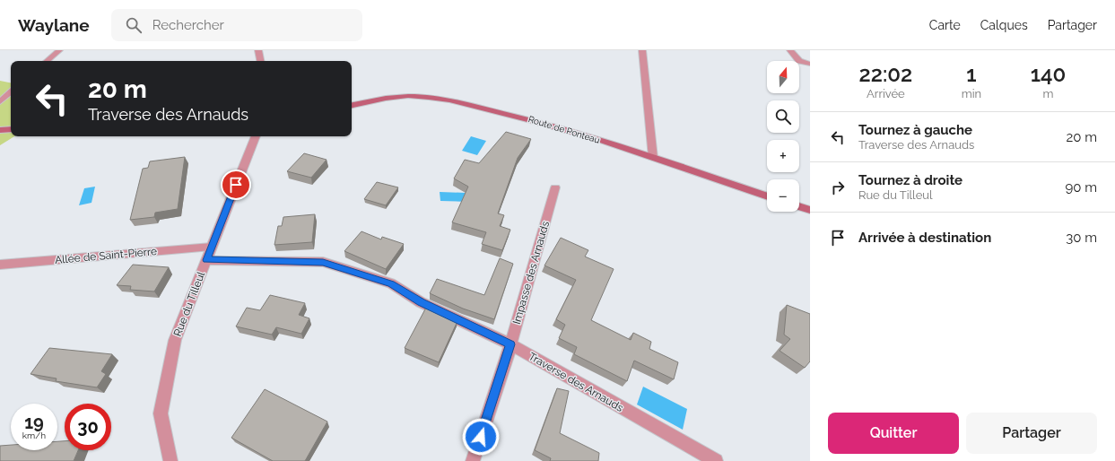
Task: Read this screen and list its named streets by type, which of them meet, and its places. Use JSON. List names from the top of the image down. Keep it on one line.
{"streets":{"street":["Route de Ponteau","Allée de Saint-Pierre","Impasse des Arnauds","Rue du Tilleul","Traverse des Arnauds"]},"crossings":[["Allée de Saint-Pierre","Rue du Tilleul"],["Impasse des Arnauds","Traverse des Arnauds"],["Rue du Tilleul","Traverse des Arnauds"]],"north":"top","page":{"header":"Waylane","search":"Rechercher","nav":["Carte","Calques","Partager"],"eta":["22:02","Arrivée","1","min","140","m"],"map_buttons":["+","−"],"turn":["20 m","Traverse des Arnauds"],"list":[{"name":"Tournez à gauche","note":"Traverse des Arnauds","value":"20 m"},{"name":"Tournez à droite","note":"Rue du Tilleul","value":"90 m"},{"name":"Arrivée à destination","value":"30 m"}],"speed":"19 km/h","limit":"30","buttons":["Quitter","Partager"]}}
